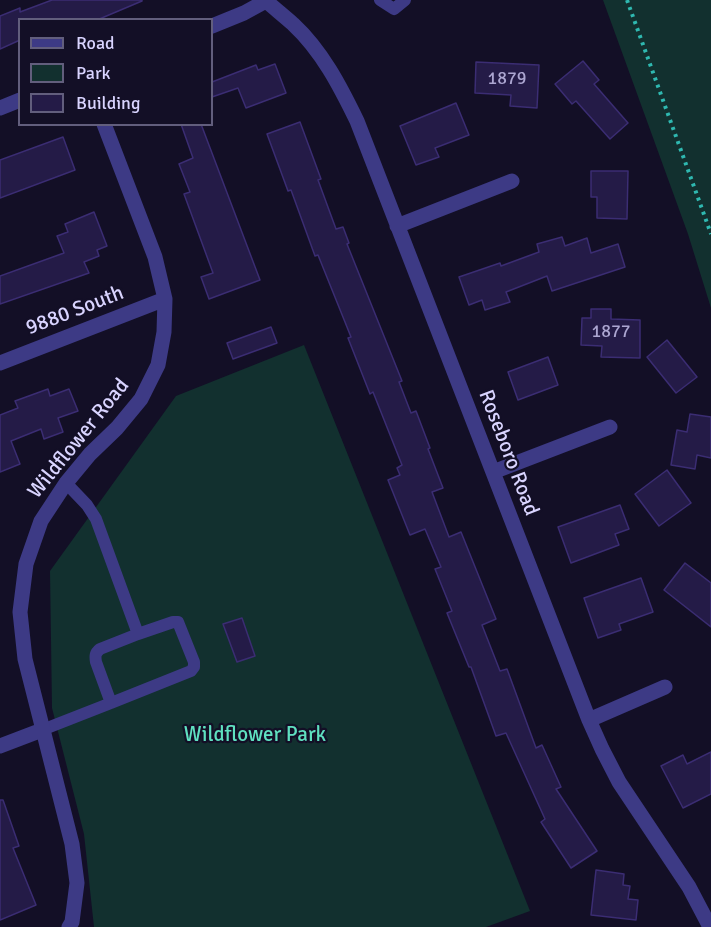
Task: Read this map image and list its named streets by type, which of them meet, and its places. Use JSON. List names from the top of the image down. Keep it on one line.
{"streets":{"street":["9880 South","Wildflower Road","Roseboro Road"]},"crossings":[["9880 South","Wildflower Road"]],"parks":["Wildflower Park"],"house_numbers":["1879","1877"],"legend":["Road","Park","Building"]}
